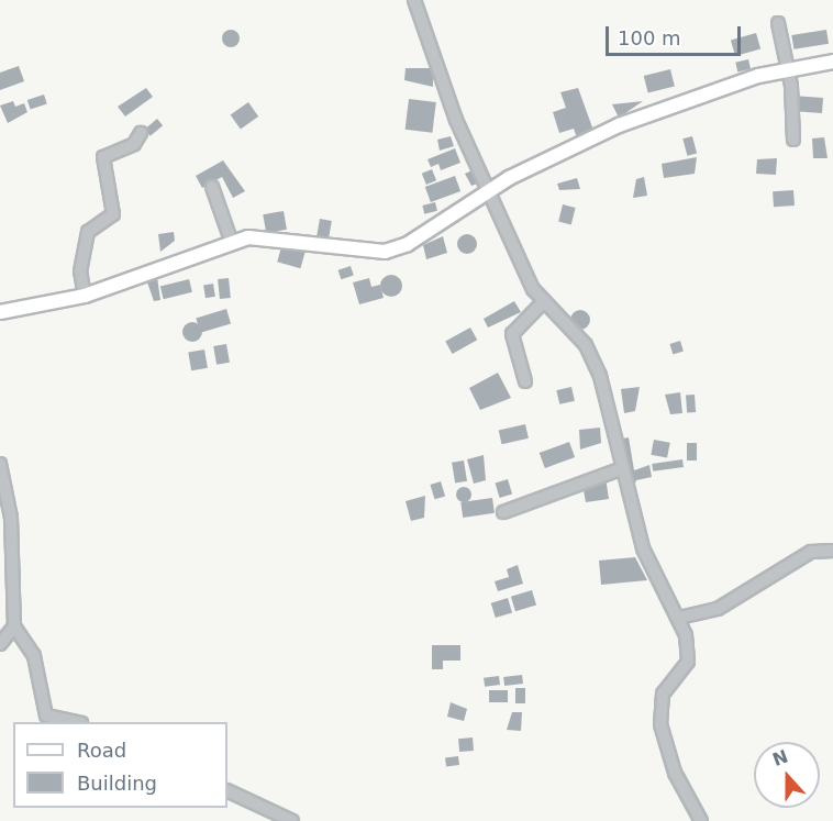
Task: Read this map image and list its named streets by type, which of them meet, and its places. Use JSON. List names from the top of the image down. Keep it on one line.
{"legend":["Road","Building"],"scale_bar":"100 m","north":"top"}
